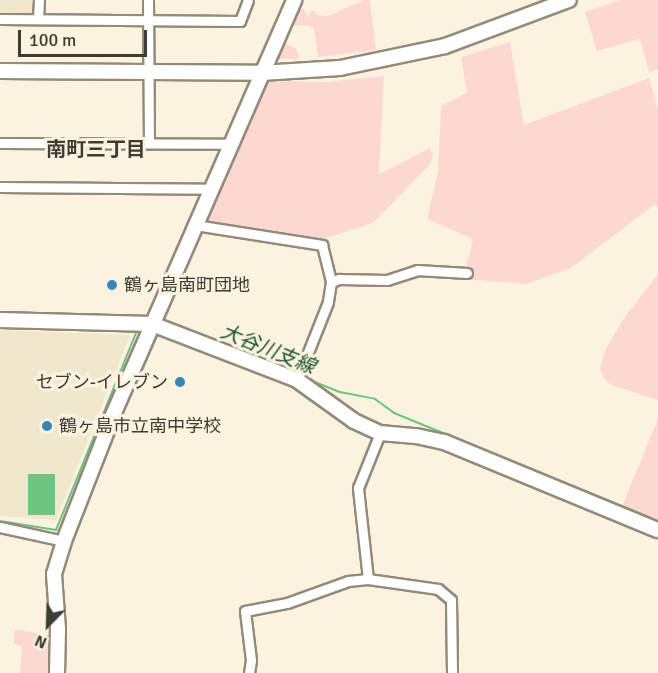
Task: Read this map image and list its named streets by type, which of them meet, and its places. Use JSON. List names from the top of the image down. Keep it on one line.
{"districts":["南町三丁目"],"water":["大谷川支線"],"places":["鶴ヶ島南町団地","セブン-イレブン","鶴ヶ島市立南中学校"],"scale_bar":"100 m","north":"bottom left"}
